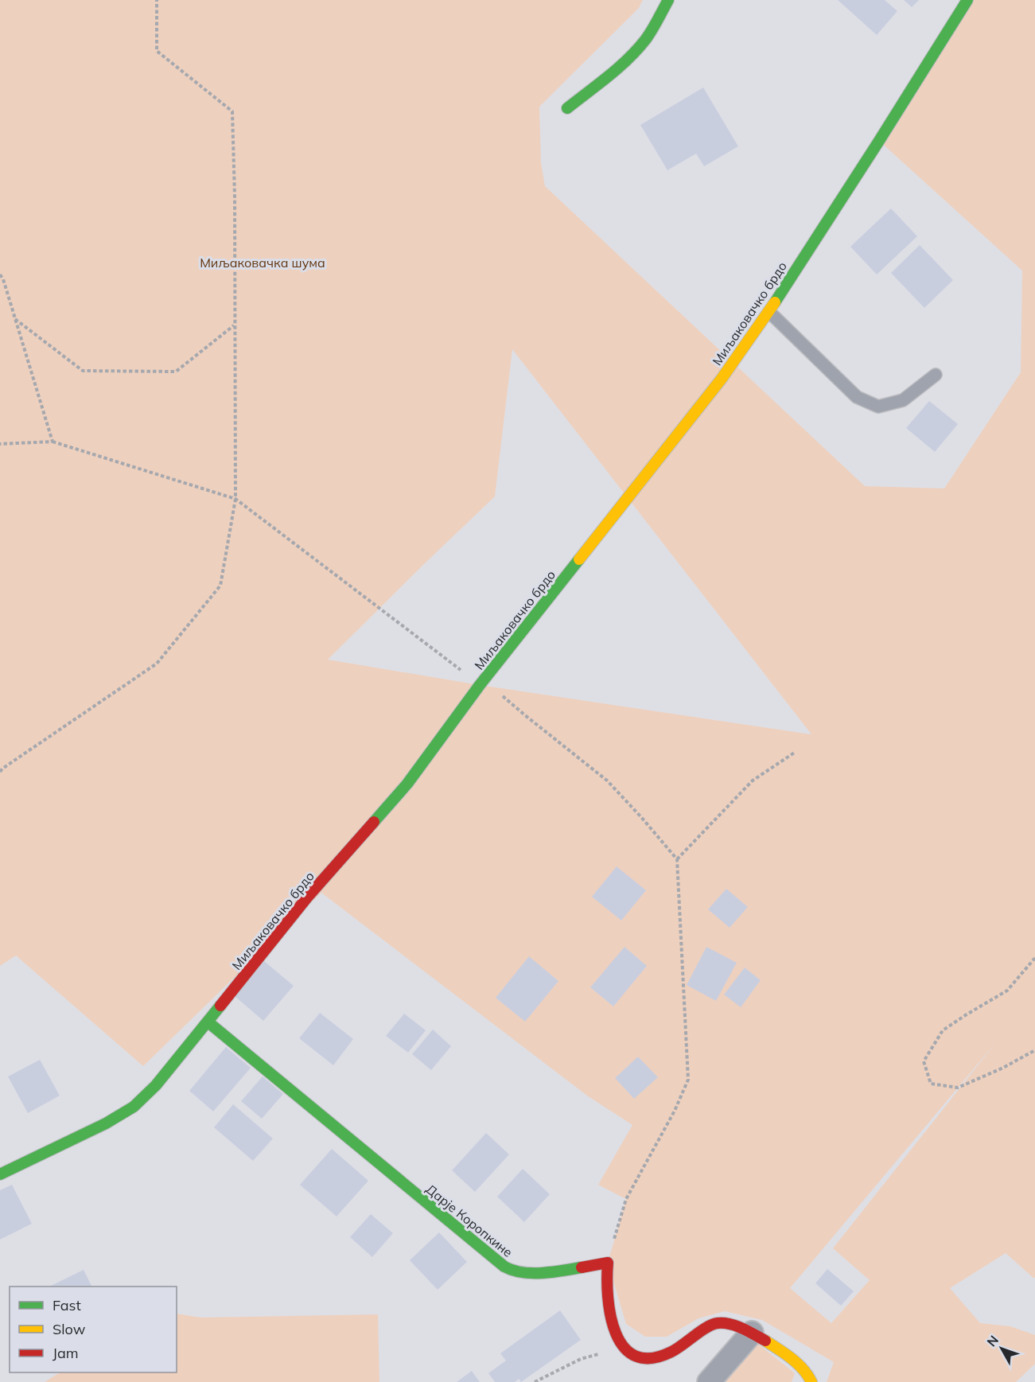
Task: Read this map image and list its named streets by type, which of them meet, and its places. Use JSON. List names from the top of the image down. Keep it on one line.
{"streets":{"street":["Миљаковачко брдо","Дарје Коропкине"]},"crossings":[["Миљаковачко брдо","Дарје Коропкине"]],"parks":["Миљаковачка шума"],"legend":["Fast","Slow","Jam"],"north":"top left"}
